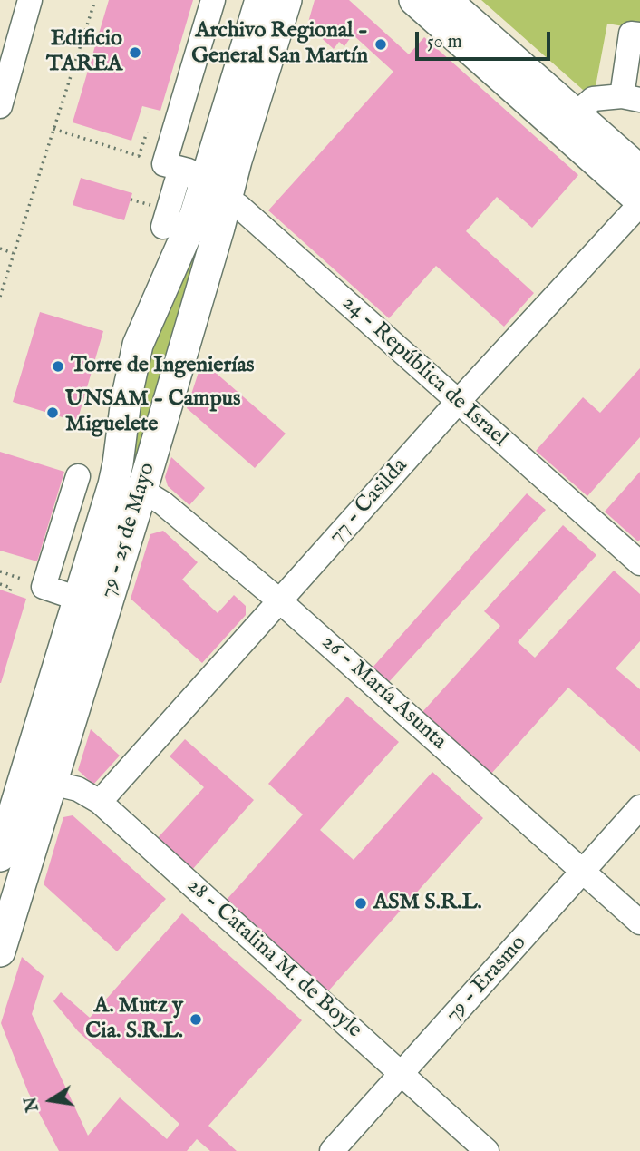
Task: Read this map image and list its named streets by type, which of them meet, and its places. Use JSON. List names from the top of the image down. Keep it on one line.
{"streets":{"main road":["79 - 25 de Mayo"],"street":["24 - República de Israel","77 - Casilda","26 - María Asunta","28 - Catalina M. de Boyle","79 - Erasmo"]},"crossings":[["24 - República de Israel","77 - Casilda"],["24 - República de Israel","79 - 25 de Mayo"],["77 - Casilda","26 - María Asunta"],["77 - Casilda","28 - Catalina M. de Boyle"],["79 - 25 de Mayo","26 - María Asunta"],["79 - 25 de Mayo","28 - Catalina M. de Boyle"],["26 - María Asunta","79 - Erasmo"],["28 - Catalina M. de Boyle","79 - Erasmo"]],"places":["Archivo Regional - General San Martín","Edificio TAREA","Torre de Ingenierías","UNSAM - Campus Miguelete","ASM S.R.L.","A. Mutz y Cia. S.R.L."],"scale_bar":"50 m","north":"left"}
